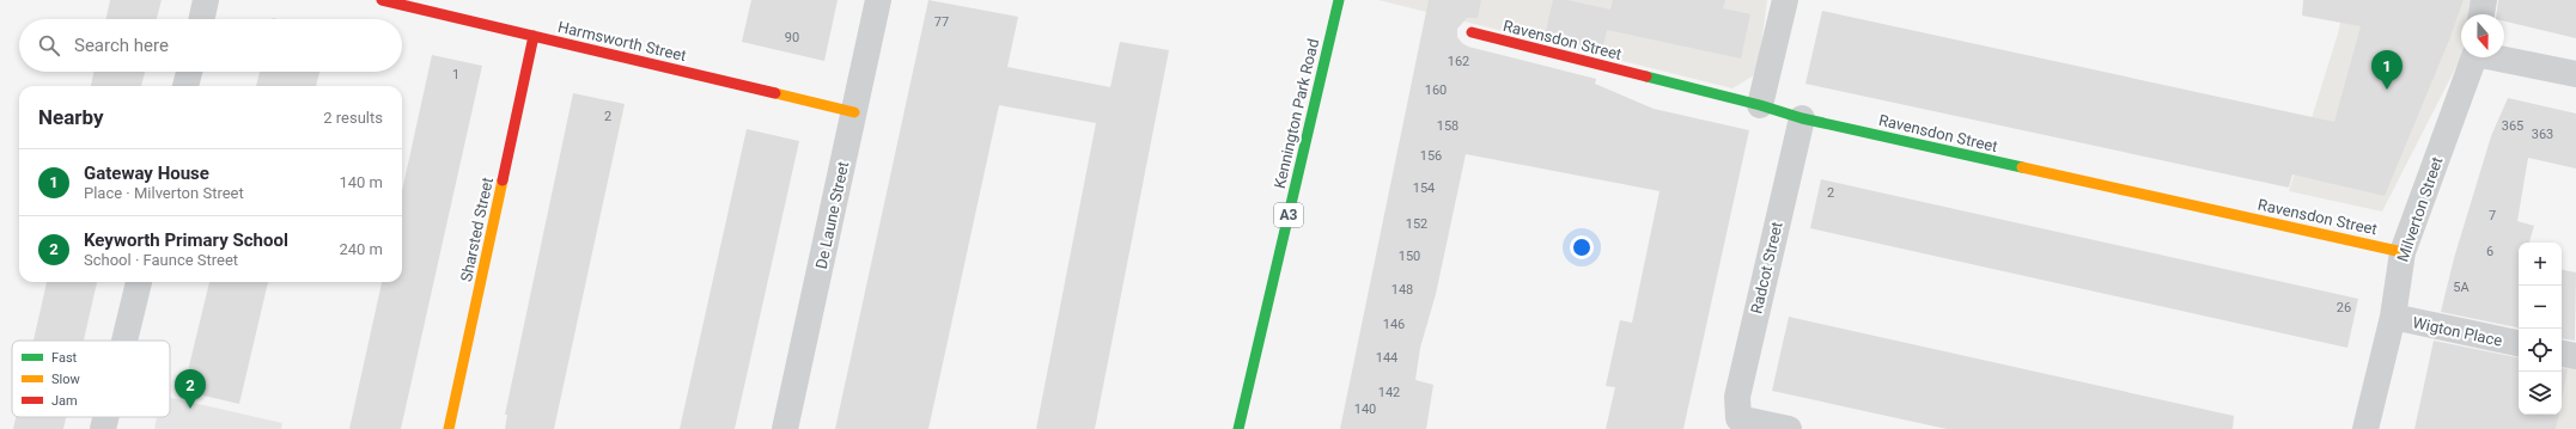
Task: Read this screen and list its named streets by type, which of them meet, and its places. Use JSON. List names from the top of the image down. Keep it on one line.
{"streets":{"main road":["Ravensdon Street","Harmsworth Street","Kennington Park Road","A3","Sharsted Street"],"street":["Milverton Street","De Laune Street","Radcot Street","Wigton Place"]},"crossings":[["Ravensdon Street","Milverton Street"],["Ravensdon Street","Radcot Street"],["Harmsworth Street","De Laune Street"],["Harmsworth Street","Sharsted Street"],["Milverton Street","Wigton Place"]],"house_numbers":["77","90","162","1","160","2","158","365","363","156","154","2","7","152","6","150","5A","148","26","146","144","142","140"],"legend":["Fast","Slow","Jam"],"north":"bottom","page":{"search":"Search here","pins":["1","2"],"heading":["Nearby","2 results"],"list":[{"mark":"1","name":"Gateway House","note":"Place · Milverton Street","value":"140 m"},{"mark":"2","name":"Keyworth Primary School","note":"School · Faunce Street","value":"240 m"}],"map_buttons":["+","−"]}}
